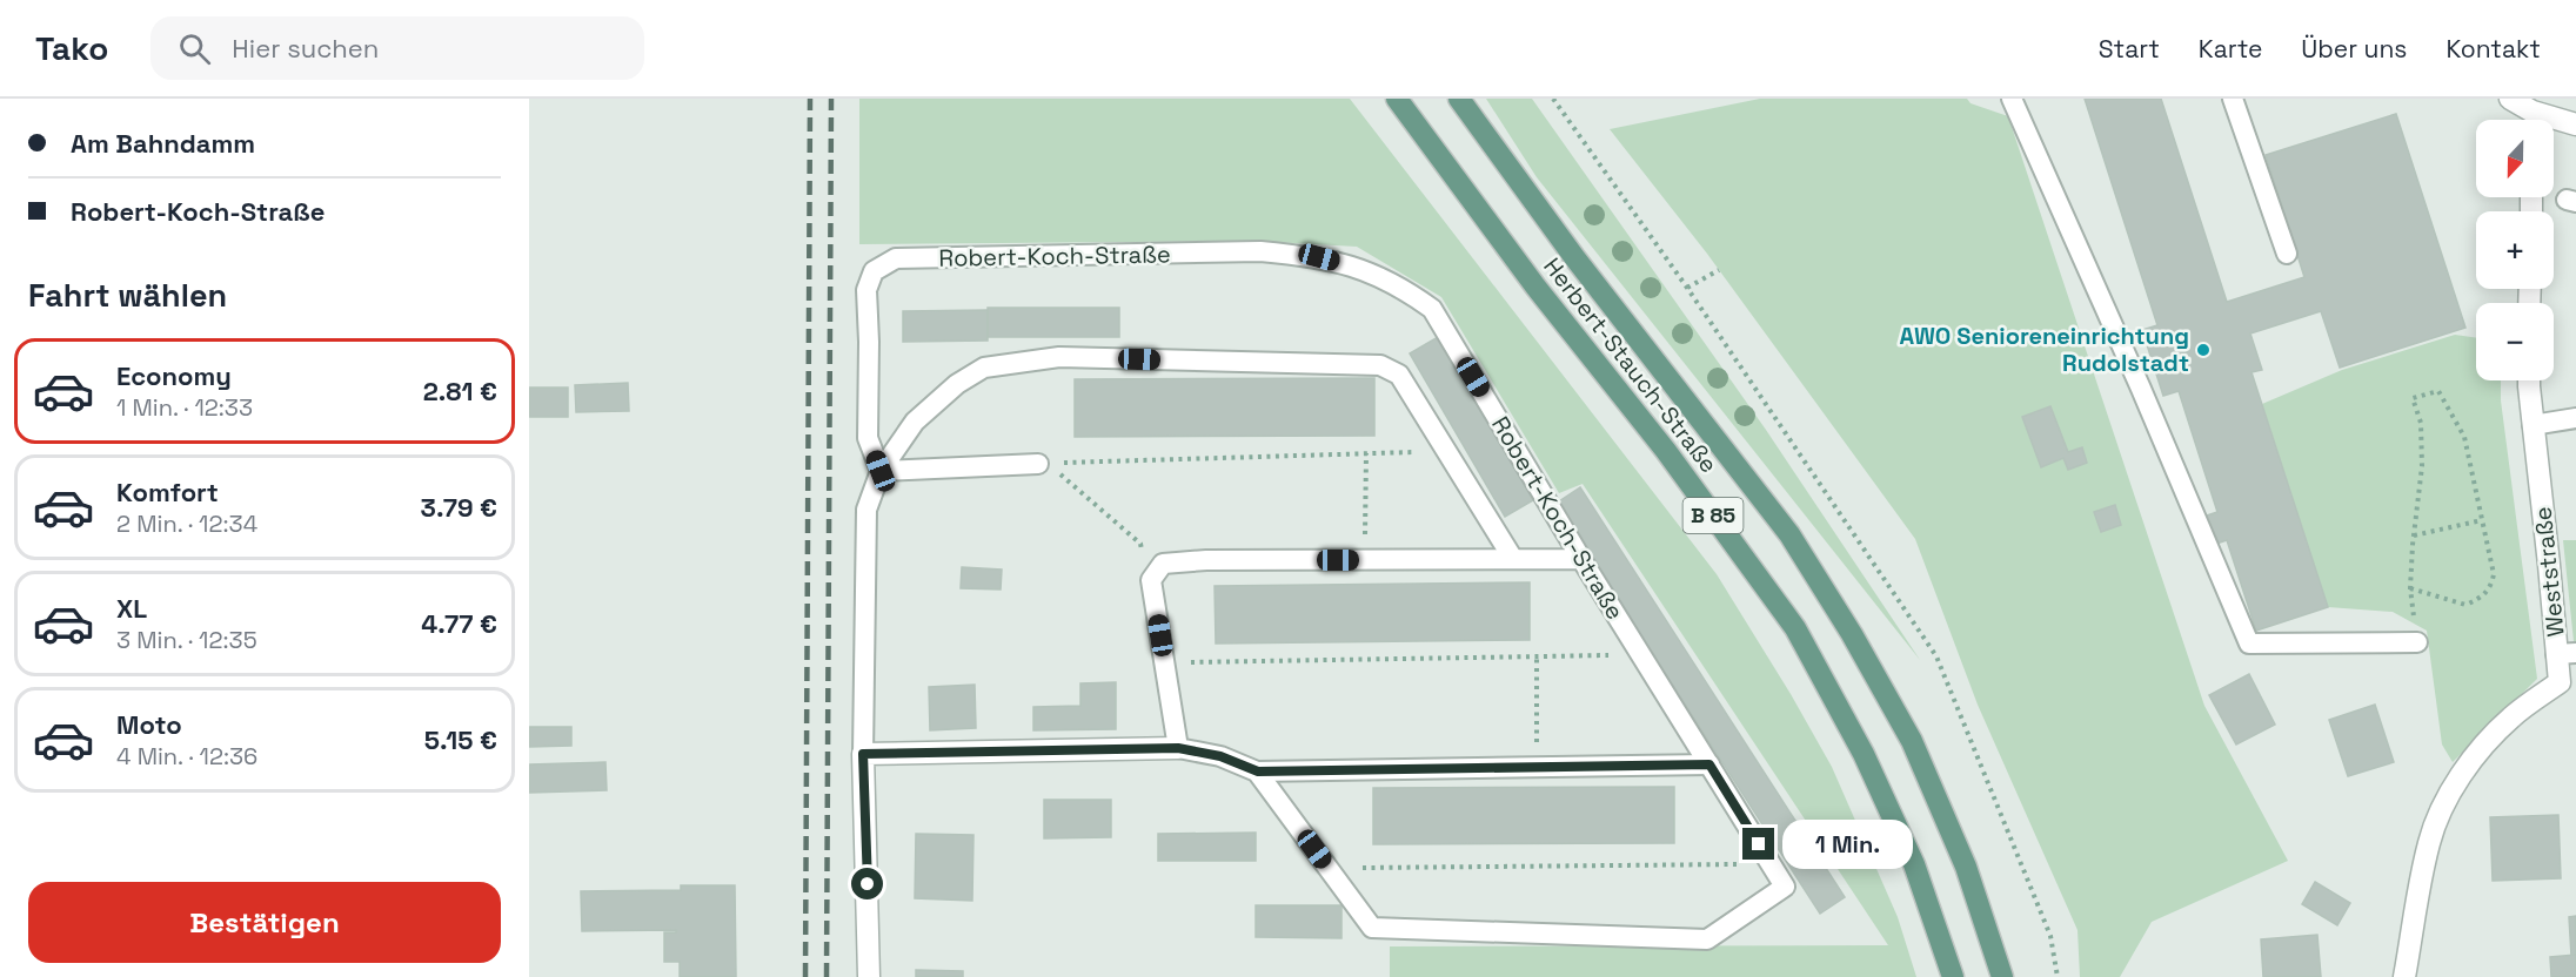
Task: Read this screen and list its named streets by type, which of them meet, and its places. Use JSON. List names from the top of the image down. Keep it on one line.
{"streets":{"main road":["Herbert-Stauch-Straße","B 85"],"street":["Weststraße"],"lane":["Robert-Koch-Straße"]},"places":["AWO Senioreneinrichtung Rudolstadt"],"north":"bottom","page":{"header":"Tako","search":"Hier suchen","nav":["Start","Karte","Über uns","Kontakt"],"banner":["Am Bahndamm","Robert-Koch-Straße"],"map_buttons":["+","−"],"heading":"Fahrt wählen","list":[{"name":"Economy","note":"1 Min. · 12:33","value":"2.81 €"},{"name":"Komfort","note":"2 Min. · 12:34","value":"3.79 €"},{"name":"XL","note":"3 Min. · 12:35","value":"4.77 €"},{"name":"Moto","note":"4 Min. · 12:36","value":"5.15 €"}],"bubble":"1 Min.","buttons":"Bestätigen"}}
